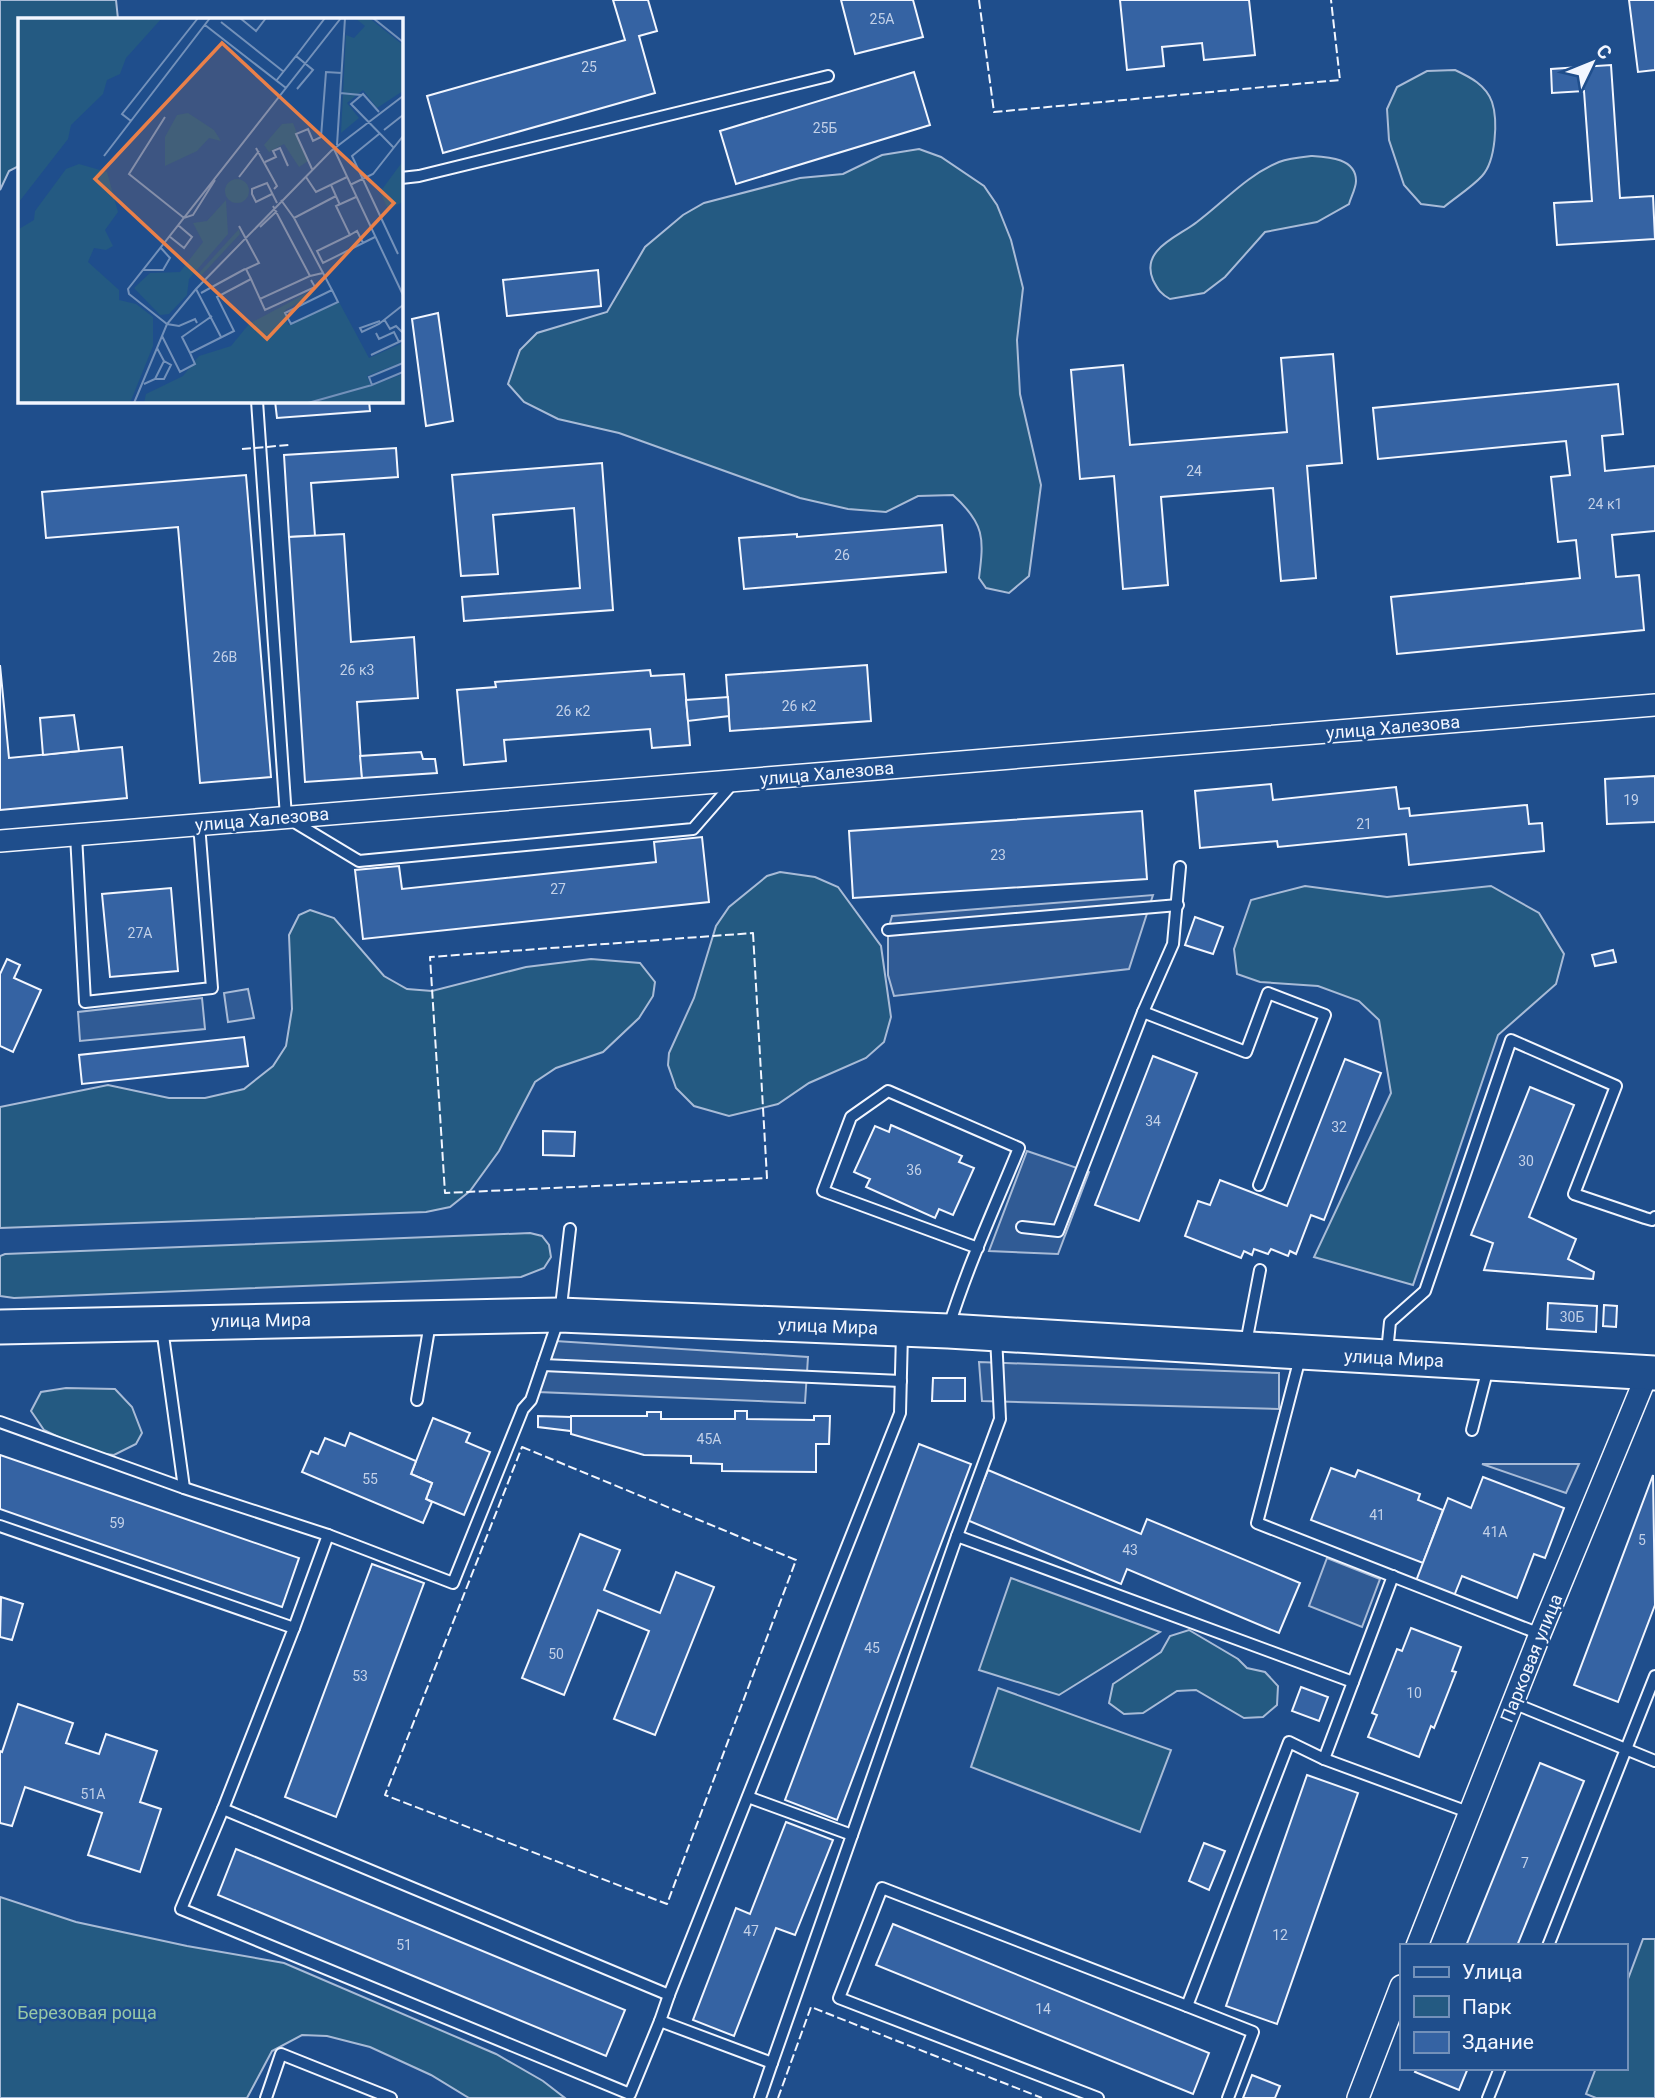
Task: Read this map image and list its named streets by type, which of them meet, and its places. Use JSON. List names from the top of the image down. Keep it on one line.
{"streets":{"main road":["улица Мира"],"street":["улица Халезова","Парковая улица"]},"crossings":[["улица Мира","Парковая улица"]],"parks":["Березовая роща"],"house_numbers":["25А","25","25Б","24","24 к1","26","26В","26 к3","26 к2","26 к2","19","21","23","27","27А","34","32","30","36","30Б","45А","55","41","59","41А","5","43","45","50","53","10","51А","7","47","12","51","14"],"legend":["Улица","Парк","Здание"],"north":"top right"}
